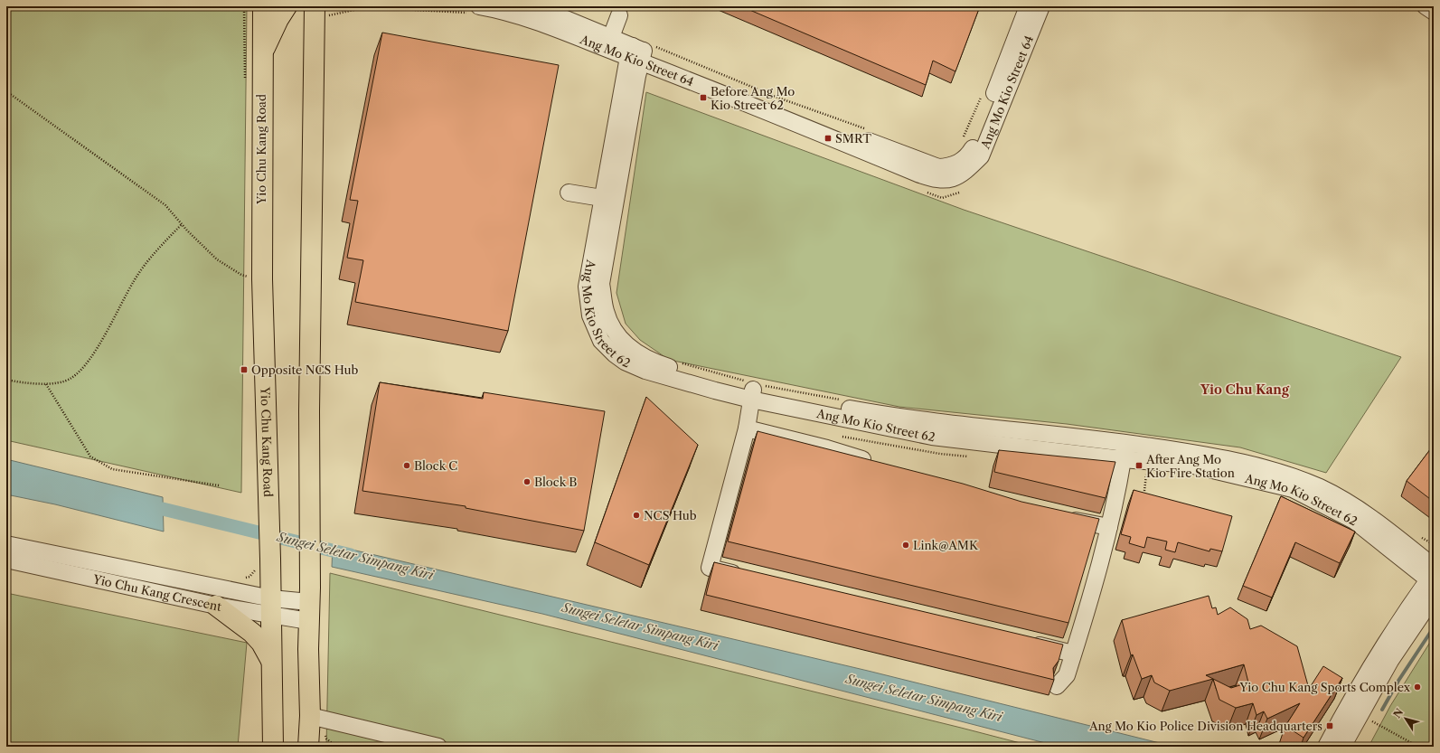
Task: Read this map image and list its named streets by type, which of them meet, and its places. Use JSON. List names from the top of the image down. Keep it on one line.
{"streets":{"main road":["Yio Chu Kang Road"],"street":["Ang Mo Kio Street 64","Ang Mo Kio Street 62","Yio Chu Kang Crescent"]},"crossings":[["Ang Mo Kio Street 64","Ang Mo Kio Street 62"],["Yio Chu Kang Road","Yio Chu Kang Crescent"]],"districts":["Yio Chu Kang"],"water":["Sungei Seletar Simpang Kiri"],"places":{"transit":["Before Ang Mo Kio Street 62","SMRT","Opposite NCS Hub","After Ang Mo Kio Fire Station","Ang Mo Kio Police Division Headquarters"],"other":["Block C","Block B","NCS Hub","Link@AMK","Yio Chu Kang Sports Complex"]},"north":"top left"}
